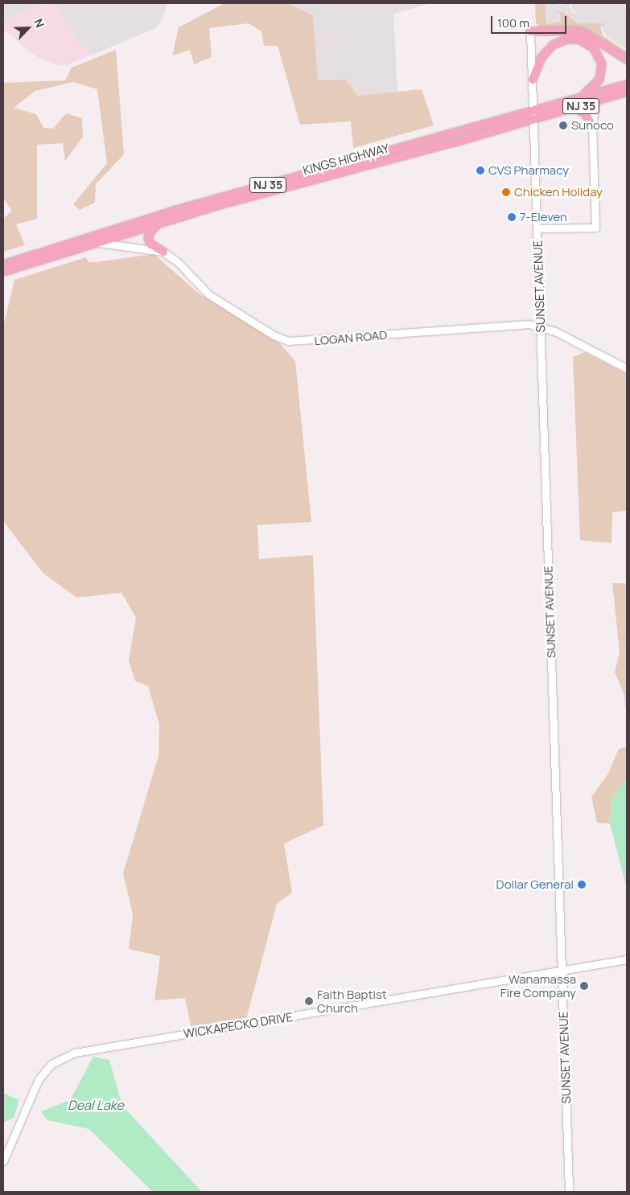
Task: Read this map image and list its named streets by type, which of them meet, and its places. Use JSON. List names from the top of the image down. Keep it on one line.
{"streets":{"main road":["NJ 35","KINGS HIGHWAY"],"street":["SUNSET AVENUE","LOGAN ROAD","WICKAPECKO DRIVE"]},"crossings":[["KINGS HIGHWAY","SUNSET AVENUE"],["KINGS HIGHWAY","LOGAN ROAD"],["SUNSET AVENUE","LOGAN ROAD"],["SUNSET AVENUE","WICKAPECKO DRIVE"]],"water":["Deal Lake"],"places":["Sunoco","CVS Pharmacy","Chicken Holiday","7-Eleven","Dollar General","Wanamassa Fire Company","Faith Baptist Church"],"scale_bar":"100 m","north":"top right"}
